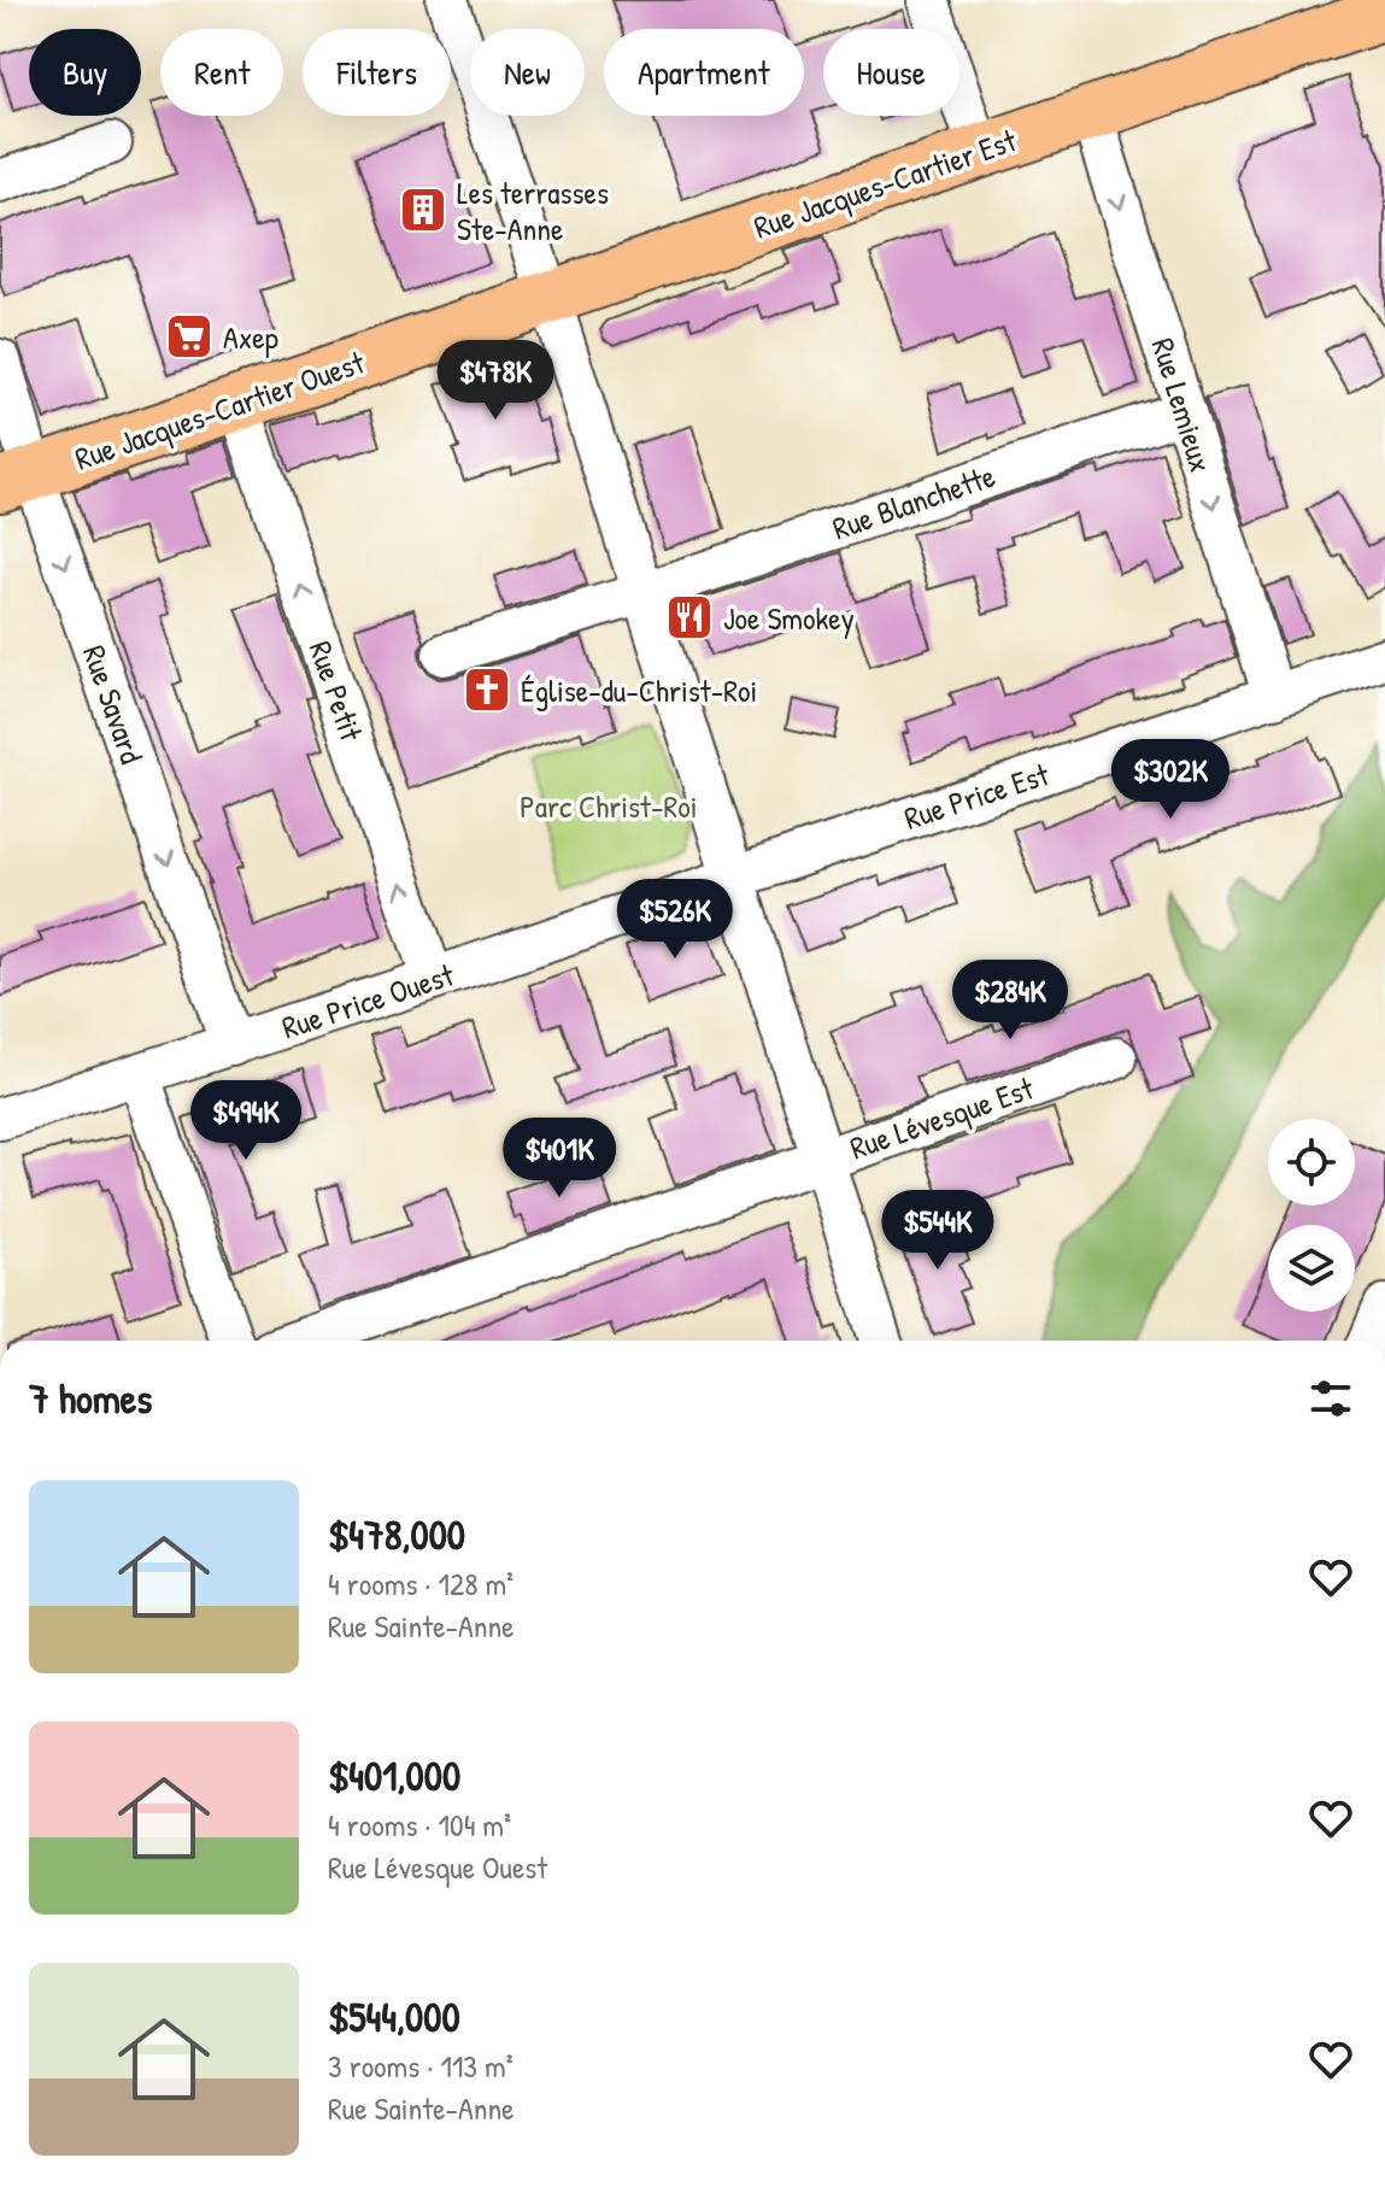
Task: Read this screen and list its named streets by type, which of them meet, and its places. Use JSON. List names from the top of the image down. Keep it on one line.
{"streets":{"main road":["Rue Jacques-Cartier Est","Rue Jacques-Cartier Ouest"],"street":["Rue Lemieux","Rue Blanchette","Rue Petit","Rue Savard","Rue Price Est","Rue Price Ouest","Rue Lévesque Est"]},"crossings":[["Rue Jacques-Cartier Est","Rue Lemieux"],["Rue Jacques-Cartier Est","Rue Jacques-Cartier Ouest"],["Rue Lemieux","Rue Blanchette"],["Rue Lemieux","Rue Price Est"],["Rue Jacques-Cartier Ouest","Rue Petit"],["Rue Jacques-Cartier Ouest","Rue Savard"],["Rue Petit","Rue Price Ouest"],["Rue Savard","Rue Price Ouest"],["Rue Price Est","Rue Price Ouest"]],"one_way":["Rue Lemieux","Rue Savard"],"parks":["Parc Christ-Roi"],"places":{"building":["Les terrasses Ste-Anne"],"supermarket":["Axep"],"restaurant":["Joe Smokey"],"church":["Église-du-Christ-Roi"]},"page":{"chip":["Buy","Rent","Filters","New","Apartment","House"],"price":["$478K","$302K","$526K","$284K","$494K","$401K","$544K"],"heading":"7 homes","list":[{"name":"$478,000","note":"4 rooms · 128 m² · Rue Sainte-Anne"},{"name":"$401,000","note":"4 rooms · 104 m² · Rue Lévesque Ouest"},{"name":"$544,000","note":"3 rooms · 113 m² · Rue Sainte-Anne"}]}}
